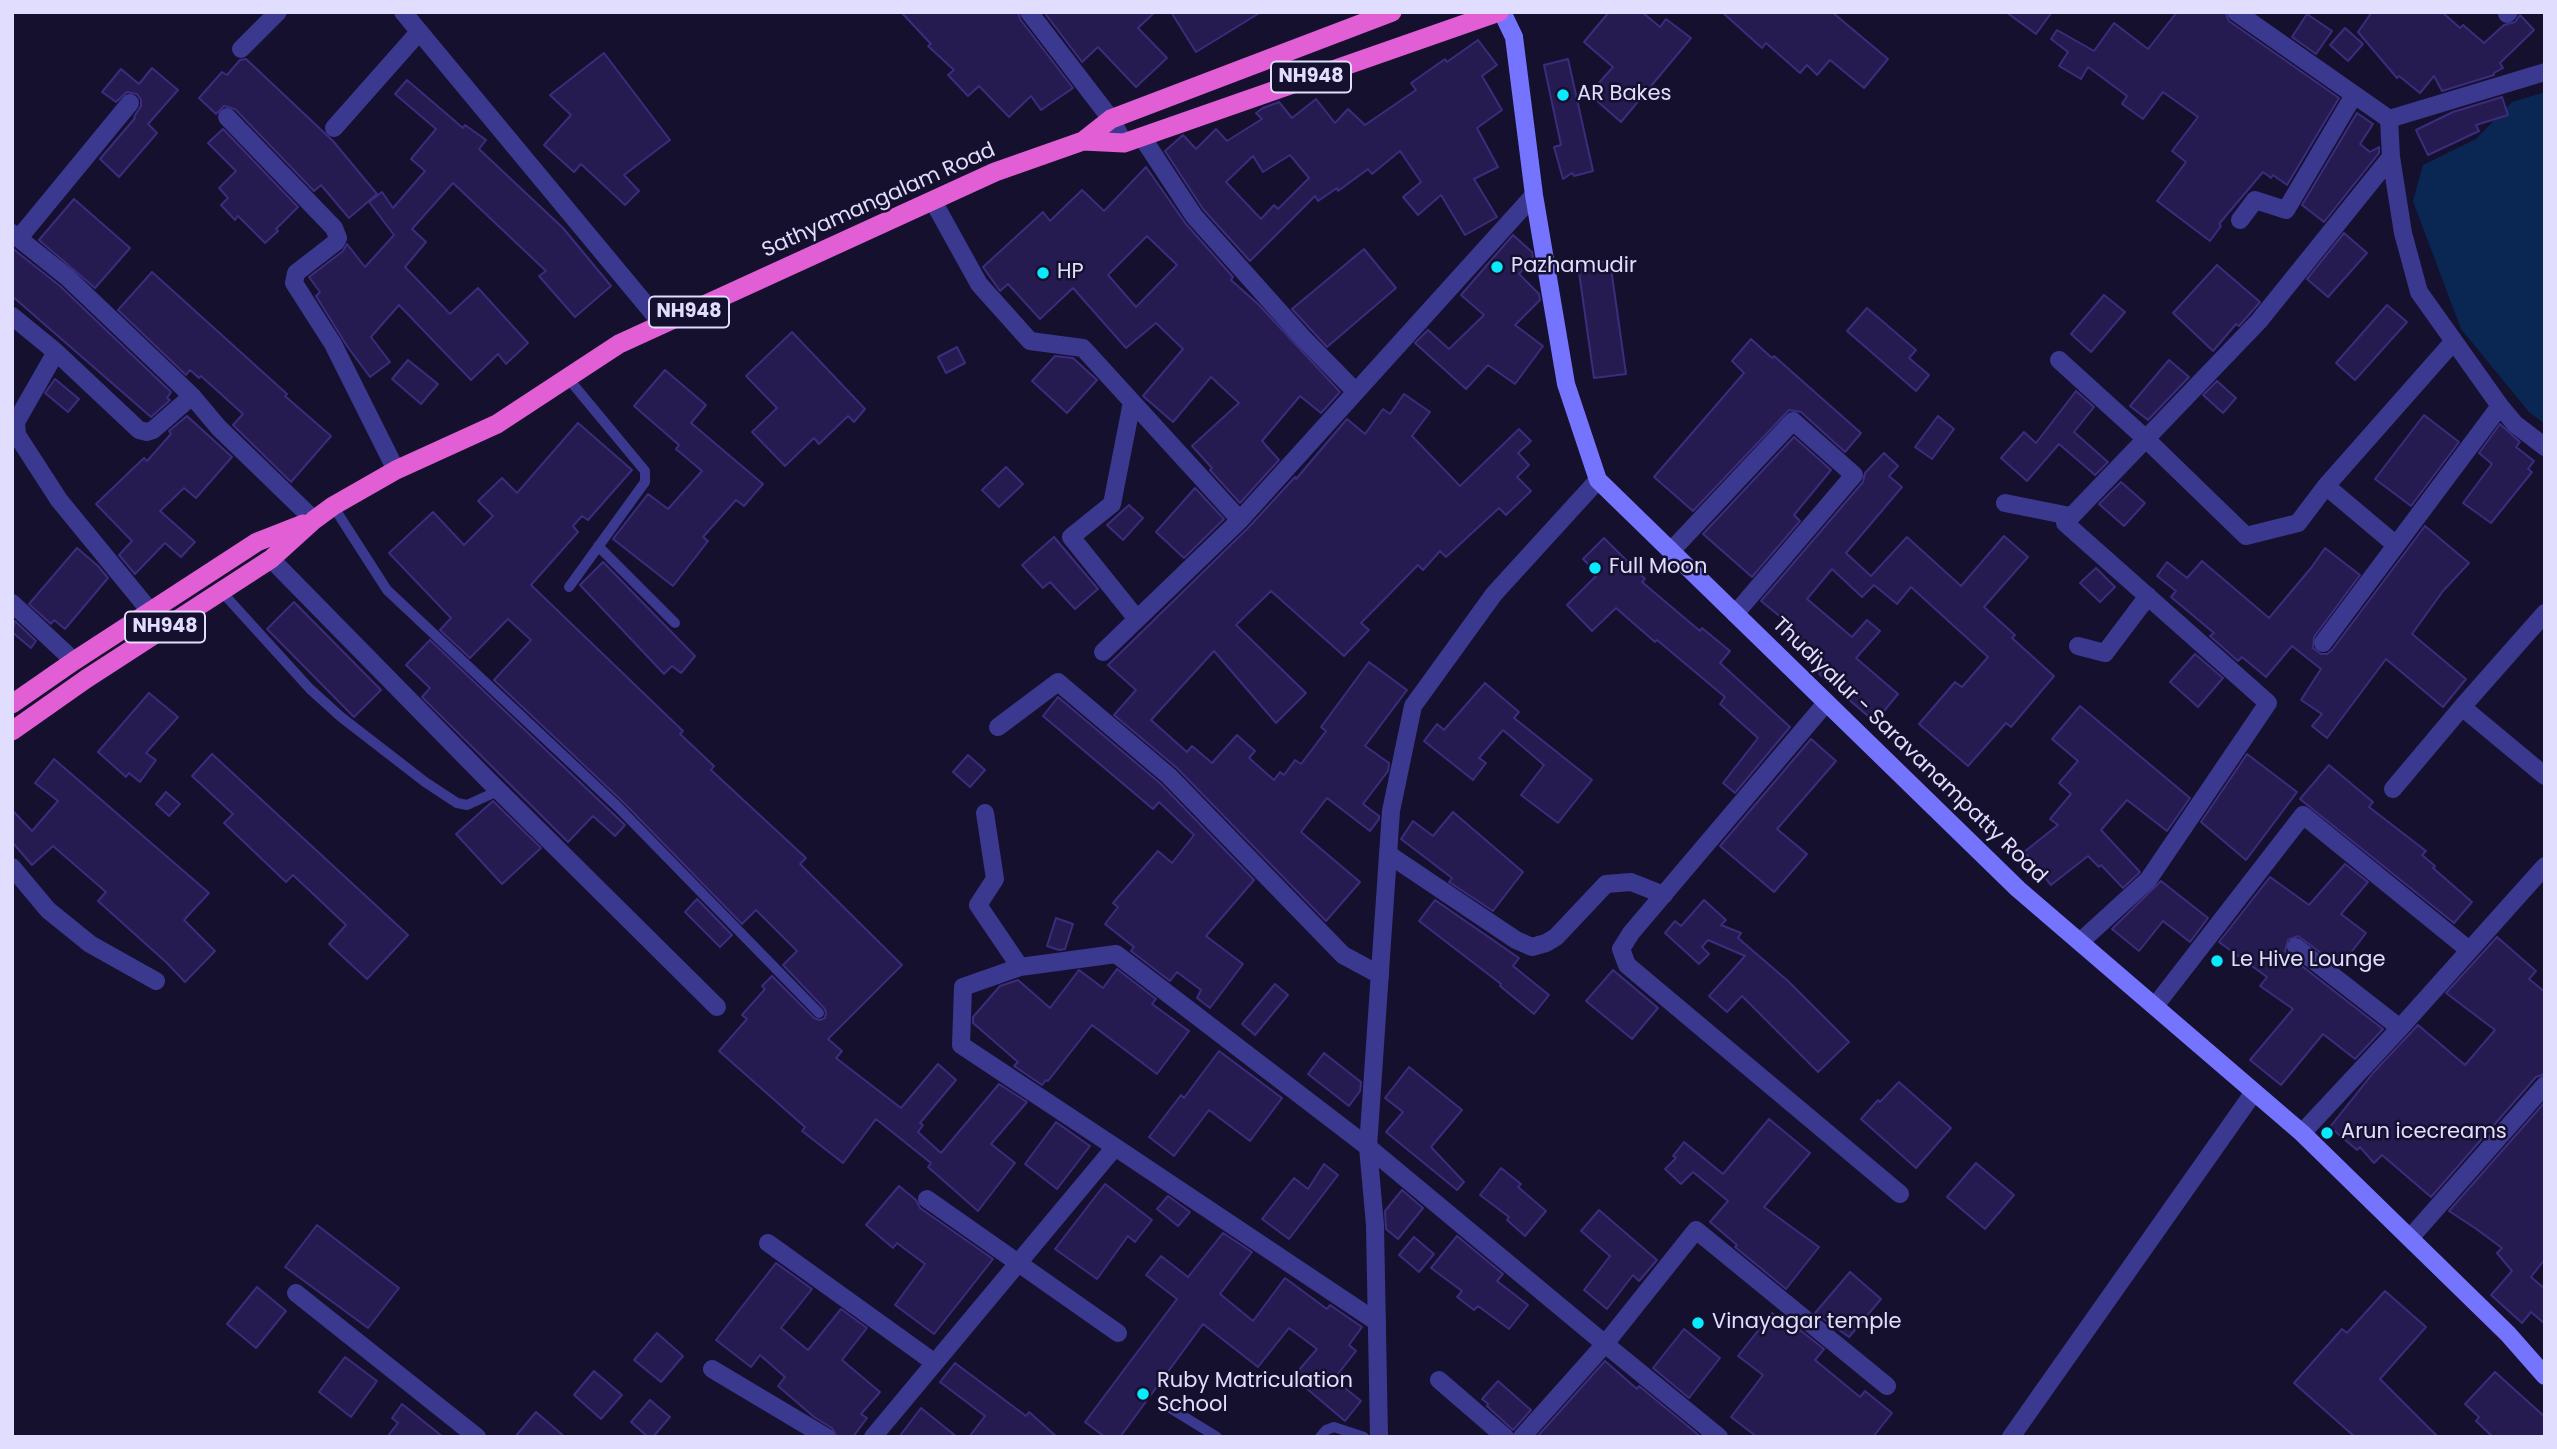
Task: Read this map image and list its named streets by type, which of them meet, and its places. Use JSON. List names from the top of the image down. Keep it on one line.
{"streets":{"highway":["NH948","Sathyamangalam Road"],"main road":["Thudiyalur - Saravanampatty Road"]},"crossings":[["NH948","Sathyamangalam Road"],["Sathyamangalam Road","Thudiyalur - Saravanampatty Road"]],"places":["AR Bakes","Pazhamudir","HP","Full Moon","Le Hive Lounge","Arun icecreams","Vinayagar temple","Ruby Matriculation School"]}
